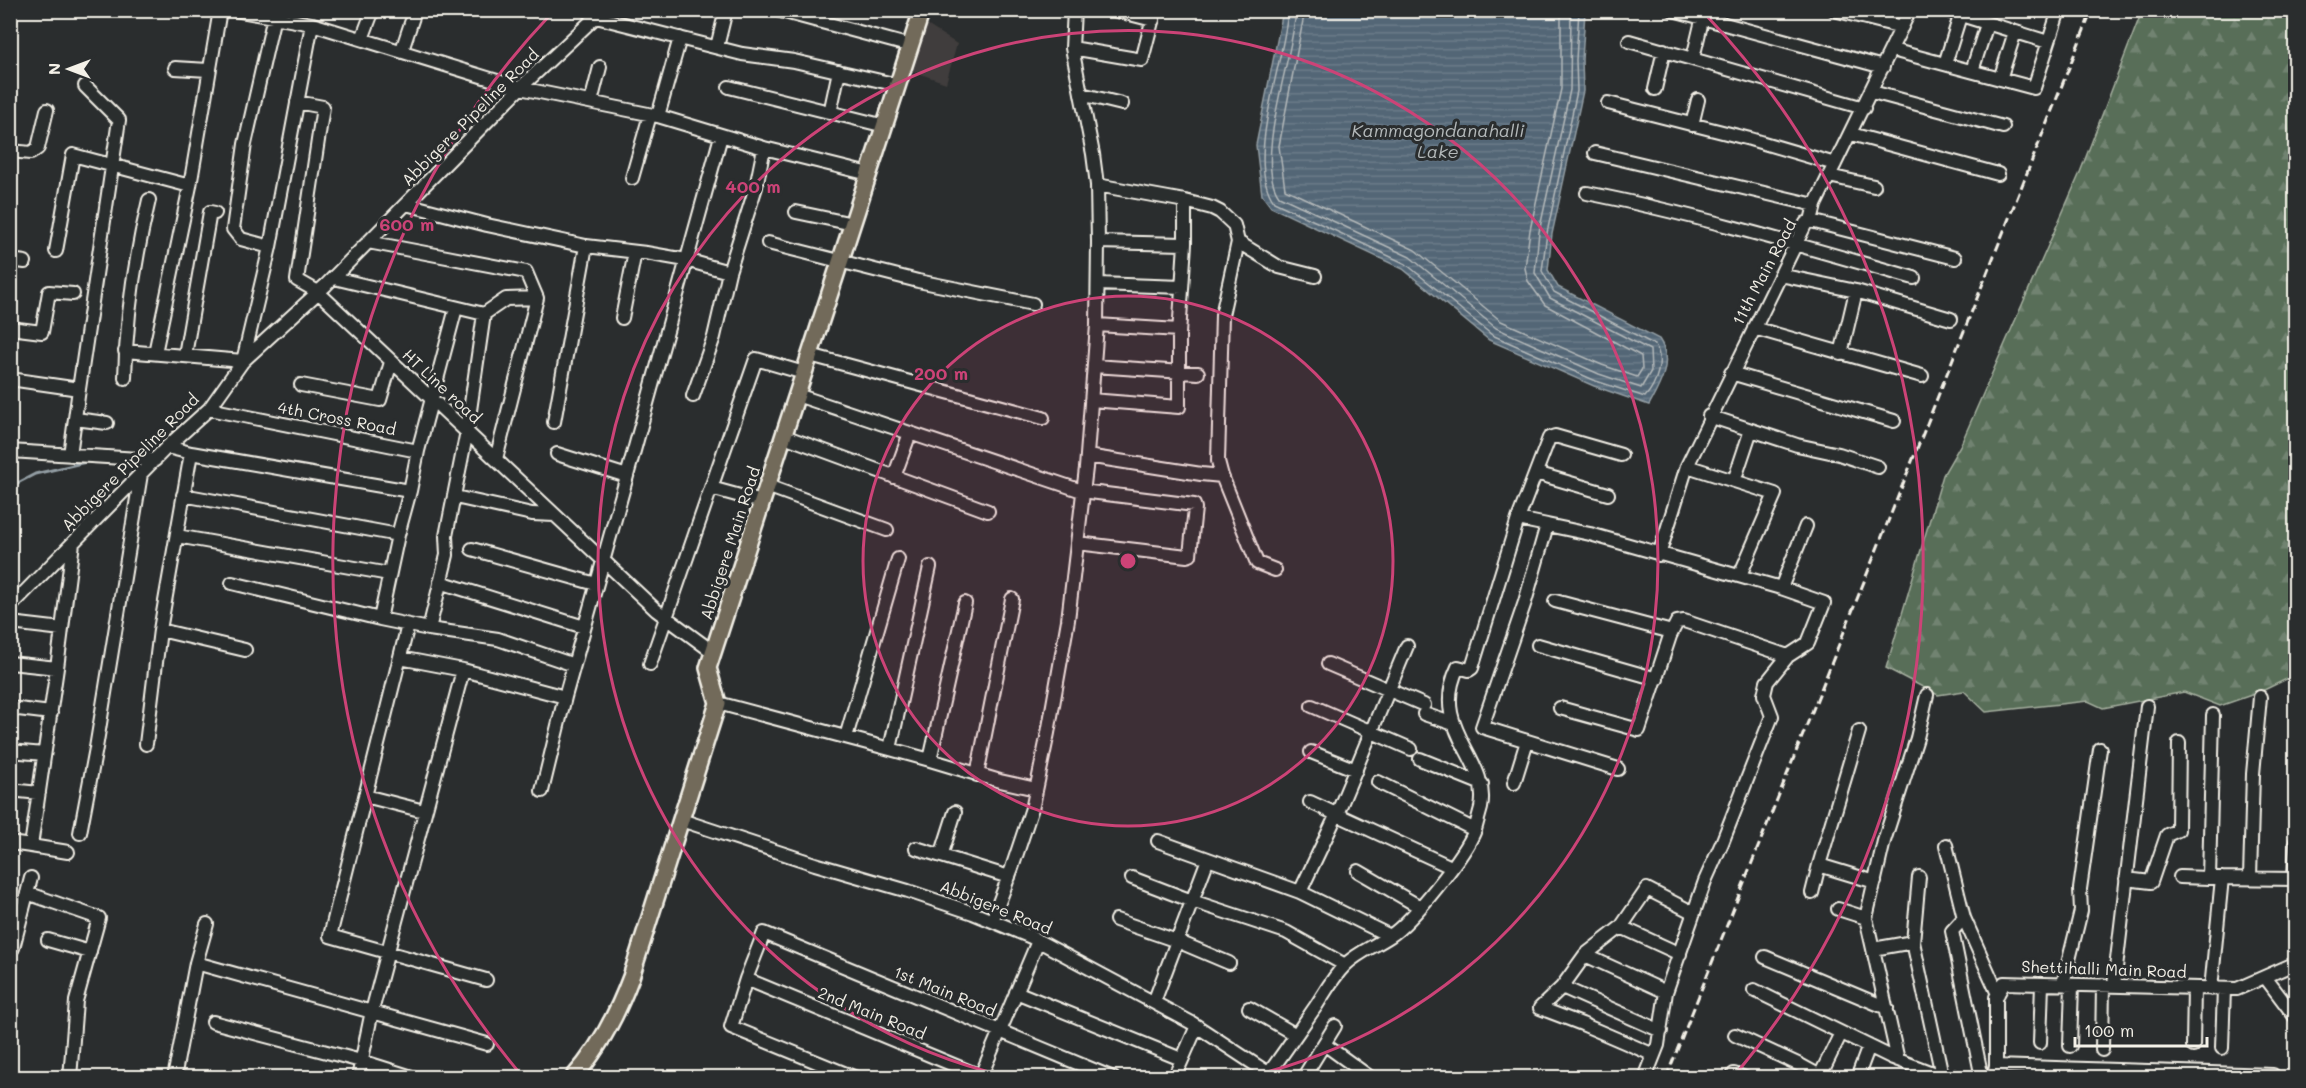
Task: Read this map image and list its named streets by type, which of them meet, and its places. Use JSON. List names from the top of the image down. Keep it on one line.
{"streets":{"main road":["Abbigere Main Road"],"street":["Abbigere Pipeline Road","11th Main Road","HT Line road","4th Cross Road","Abbigere Road","Shettihalli Main Road","1st Main Road","2nd Main Road"]},"crossings":[["Abbigere Pipeline Road","HT Line road"],["Abbigere Pipeline Road","4th Cross Road"],["HT Line road","Abbigere Main Road"],["1st Main Road","2nd Main Road"]],"water":["Kammagondanahalli Lake"],"scale_bar":"100 m","north":"left","rings":["400 m","600 m","200 m"]}
